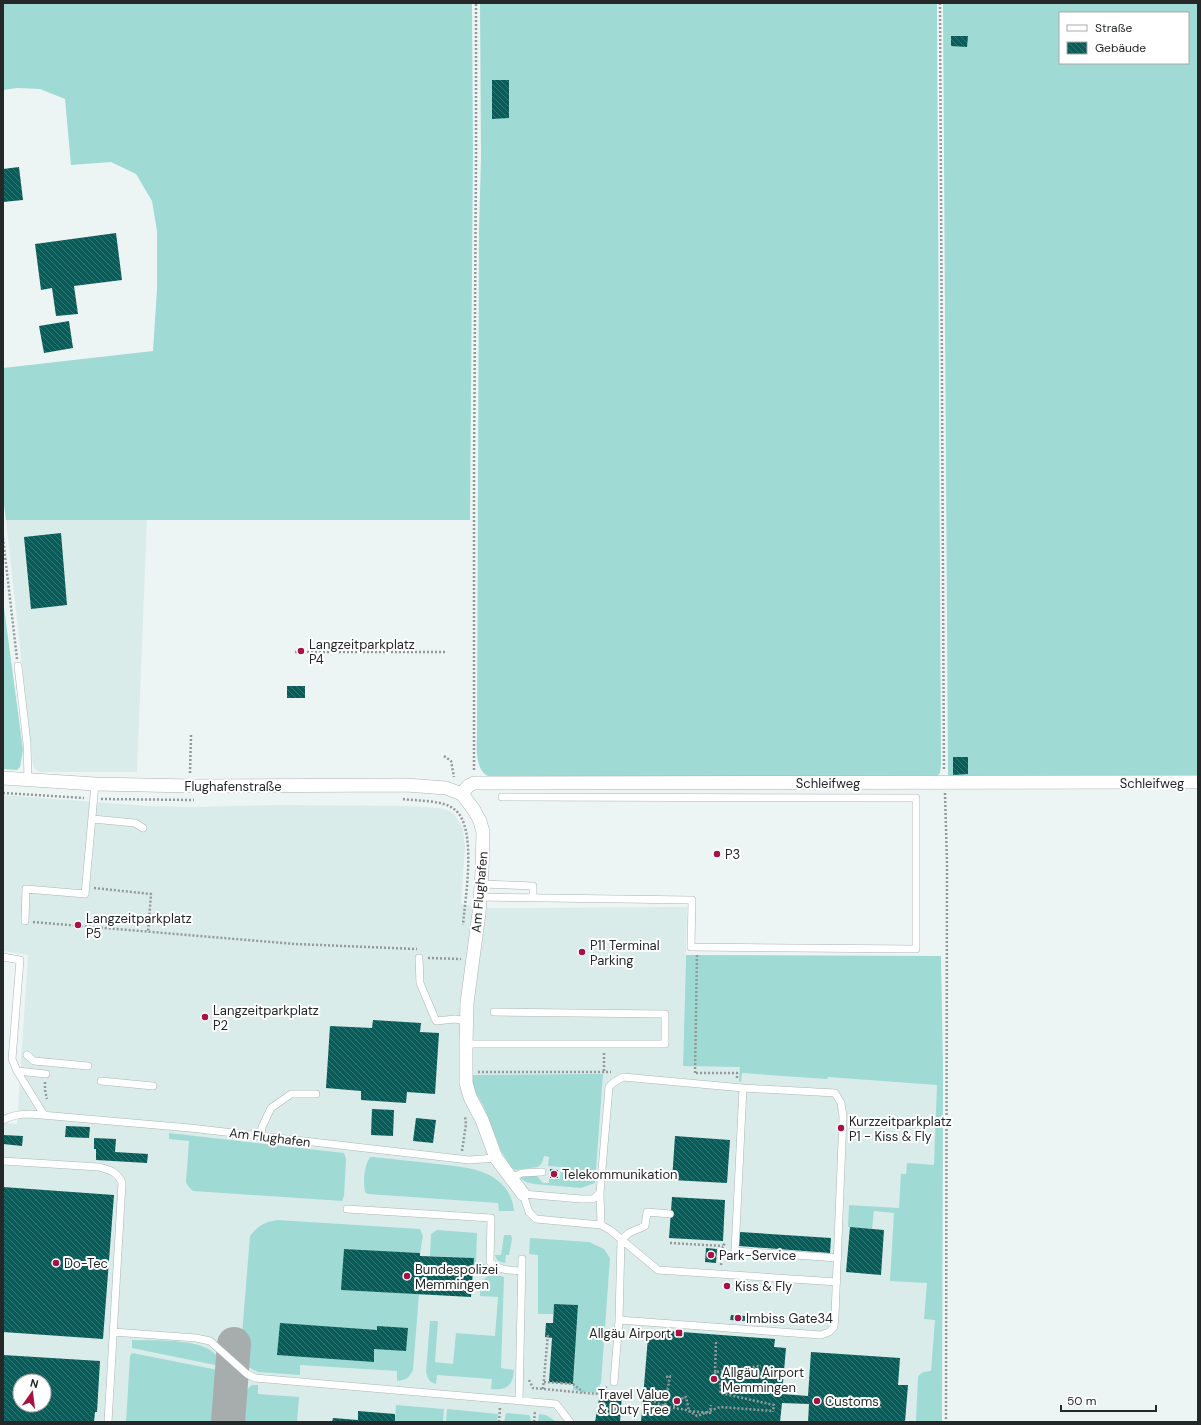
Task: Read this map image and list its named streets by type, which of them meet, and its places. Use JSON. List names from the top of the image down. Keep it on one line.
{"streets":{"street":["Schleifweg","Flughafenstraße","Am Flughafen"]},"crossings":[["Flughafenstraße","Am Flughafen"]],"places":{"other":["Langzeitparkplatz P4","P3","Langzeitparkplatz P5","P11 Terminal Parking","Langzeitparkplatz P2","Kurzzeitparkplatz P1 - Kiss & Fly","Telekommunikation","Park-Service","Do-Tec","Bundespolizei Memmingen","Kiss & Fly","Imbiss Gate34","Allgäu Airport Memmingen","Travel Value & Duty Free","Customs"],"transit":["Allgäu Airport"]},"legend":["Straße","Gebäude"],"scale_bar":"50 m","north":"top"}
